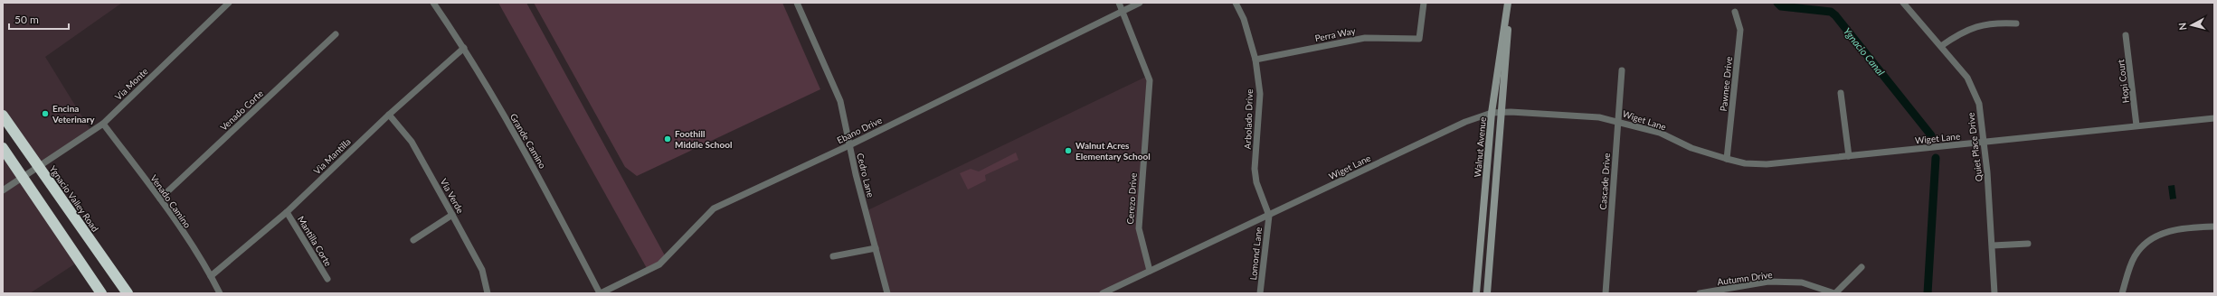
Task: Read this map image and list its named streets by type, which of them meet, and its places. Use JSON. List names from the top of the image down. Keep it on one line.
{"streets":{"highway":["Ygnacio Valley Road"],"street":["Perra Way","Hopi Court","Via Monte","Pawnee Drive","Venado Corte","Arbolado Drive","Wiget Lane","Ebano Drive","Grande Camino","Walnut Avenue","Quiet Place Drive","Via Mantilla","Cedro Lane","Cascade Drive","Via Verde","Cerezo Drive","Venado Camino","Mantilla Corte","Lomond Lane","Autumn Drive"]},"crossings":[["Perra Way","Arbolado Drive"],["Hopi Court","Wiget Lane"],["Via Monte","Ygnacio Valley Road"],["Via Monte","Venado Camino"],["Pawnee Drive","Wiget Lane"],["Venado Corte","Venado Camino"],["Arbolado Drive","Wiget Lane"],["Arbolado Drive","Lomond Lane"],["Wiget Lane","Walnut Avenue"],["Wiget Lane","Quiet Place Drive"],["Wiget Lane","Cascade Drive"],["Wiget Lane","Cerezo Drive"],["Wiget Lane","Lomond Lane"],["Ebano Drive","Grande Camino"],["Ebano Drive","Cedro Lane"],["Ebano Drive","Cerezo Drive"],["Grande Camino","Via Mantilla"],["Via Mantilla","Via Verde"],["Via Mantilla","Venado Camino"],["Via Mantilla","Mantilla Corte"]],"water":["Ygnacio Canal"],"places":["Encina Veterinary","Foothill Middle School","Walnut Acres Elementary School"],"scale_bar":"50 m","north":"left"}
